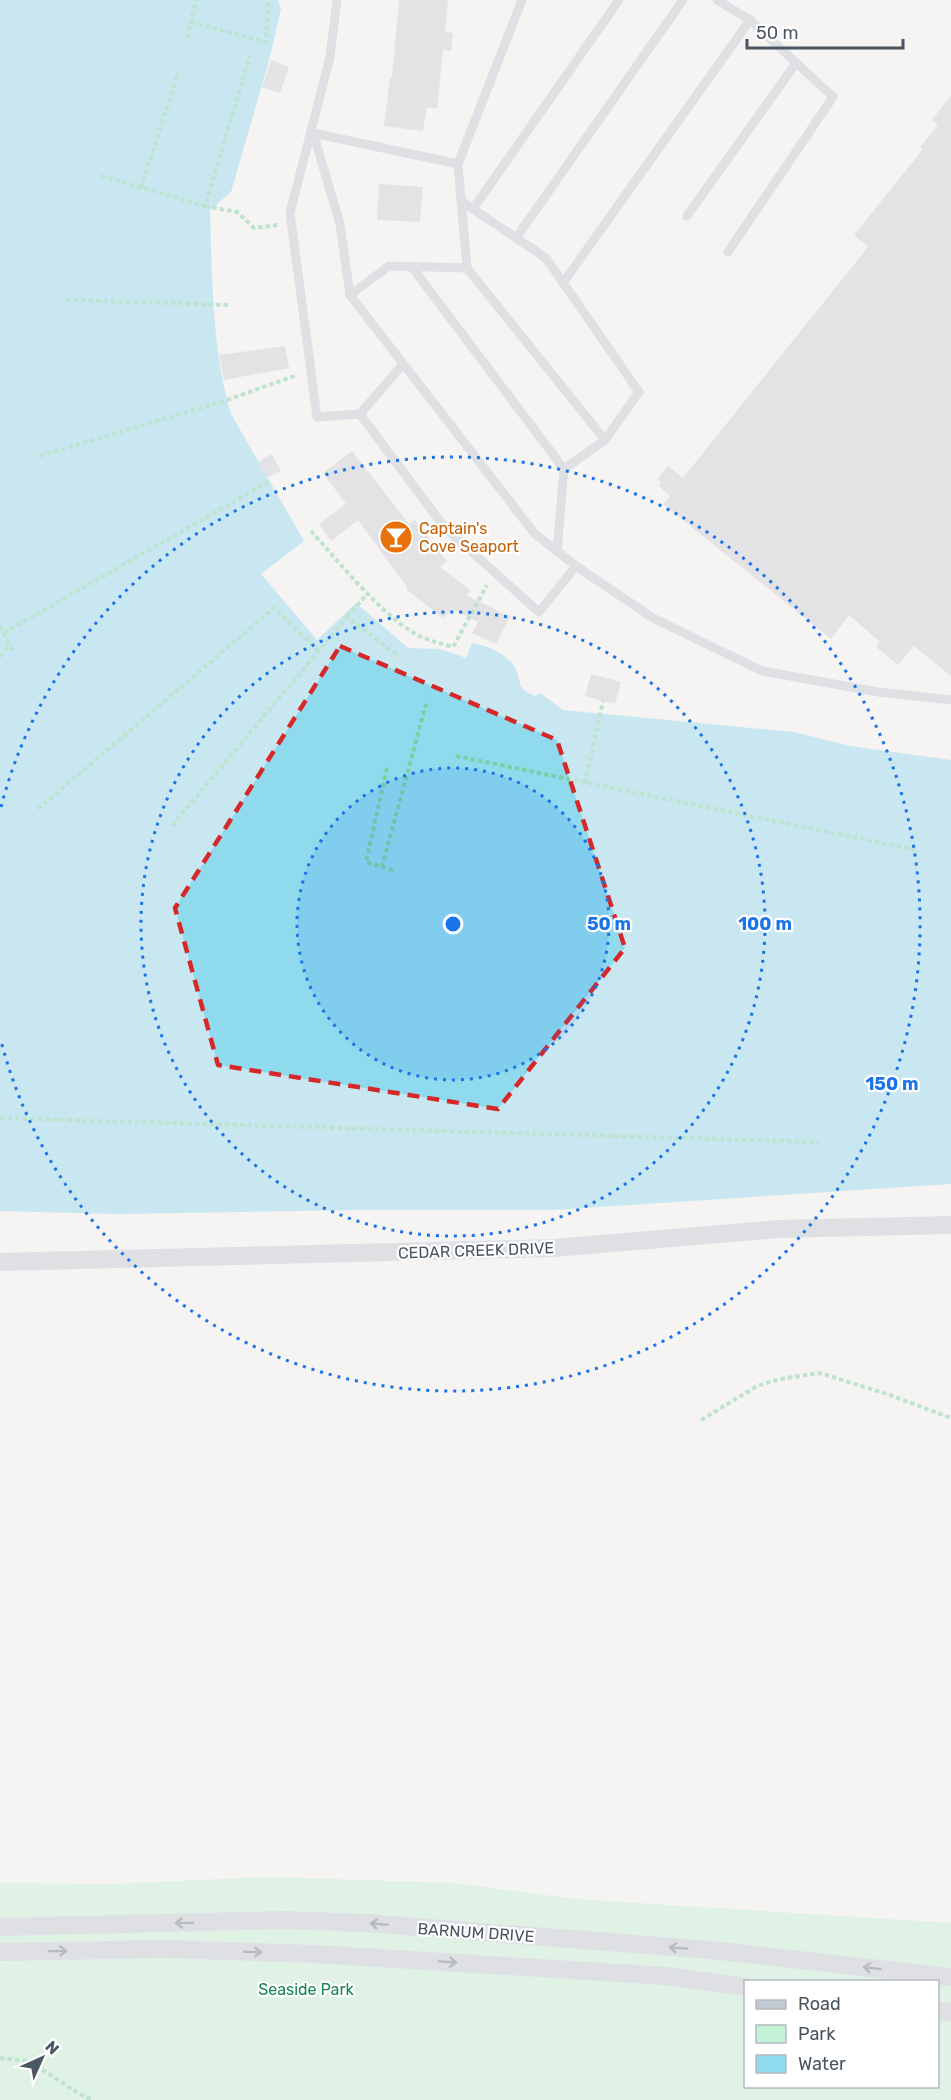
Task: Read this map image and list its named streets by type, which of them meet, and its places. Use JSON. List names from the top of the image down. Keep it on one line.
{"streets":{"street":["CEDAR CREEK DRIVE","BARNUM DRIVE"]},"parks":["Seaside Park"],"places":{"bar":["Captain's Cove Seaport"]},"legend":["Road","Park","Water"],"scale_bar":"50 m","north":"top right","rings":["50 m","100 m","150 m"]}
